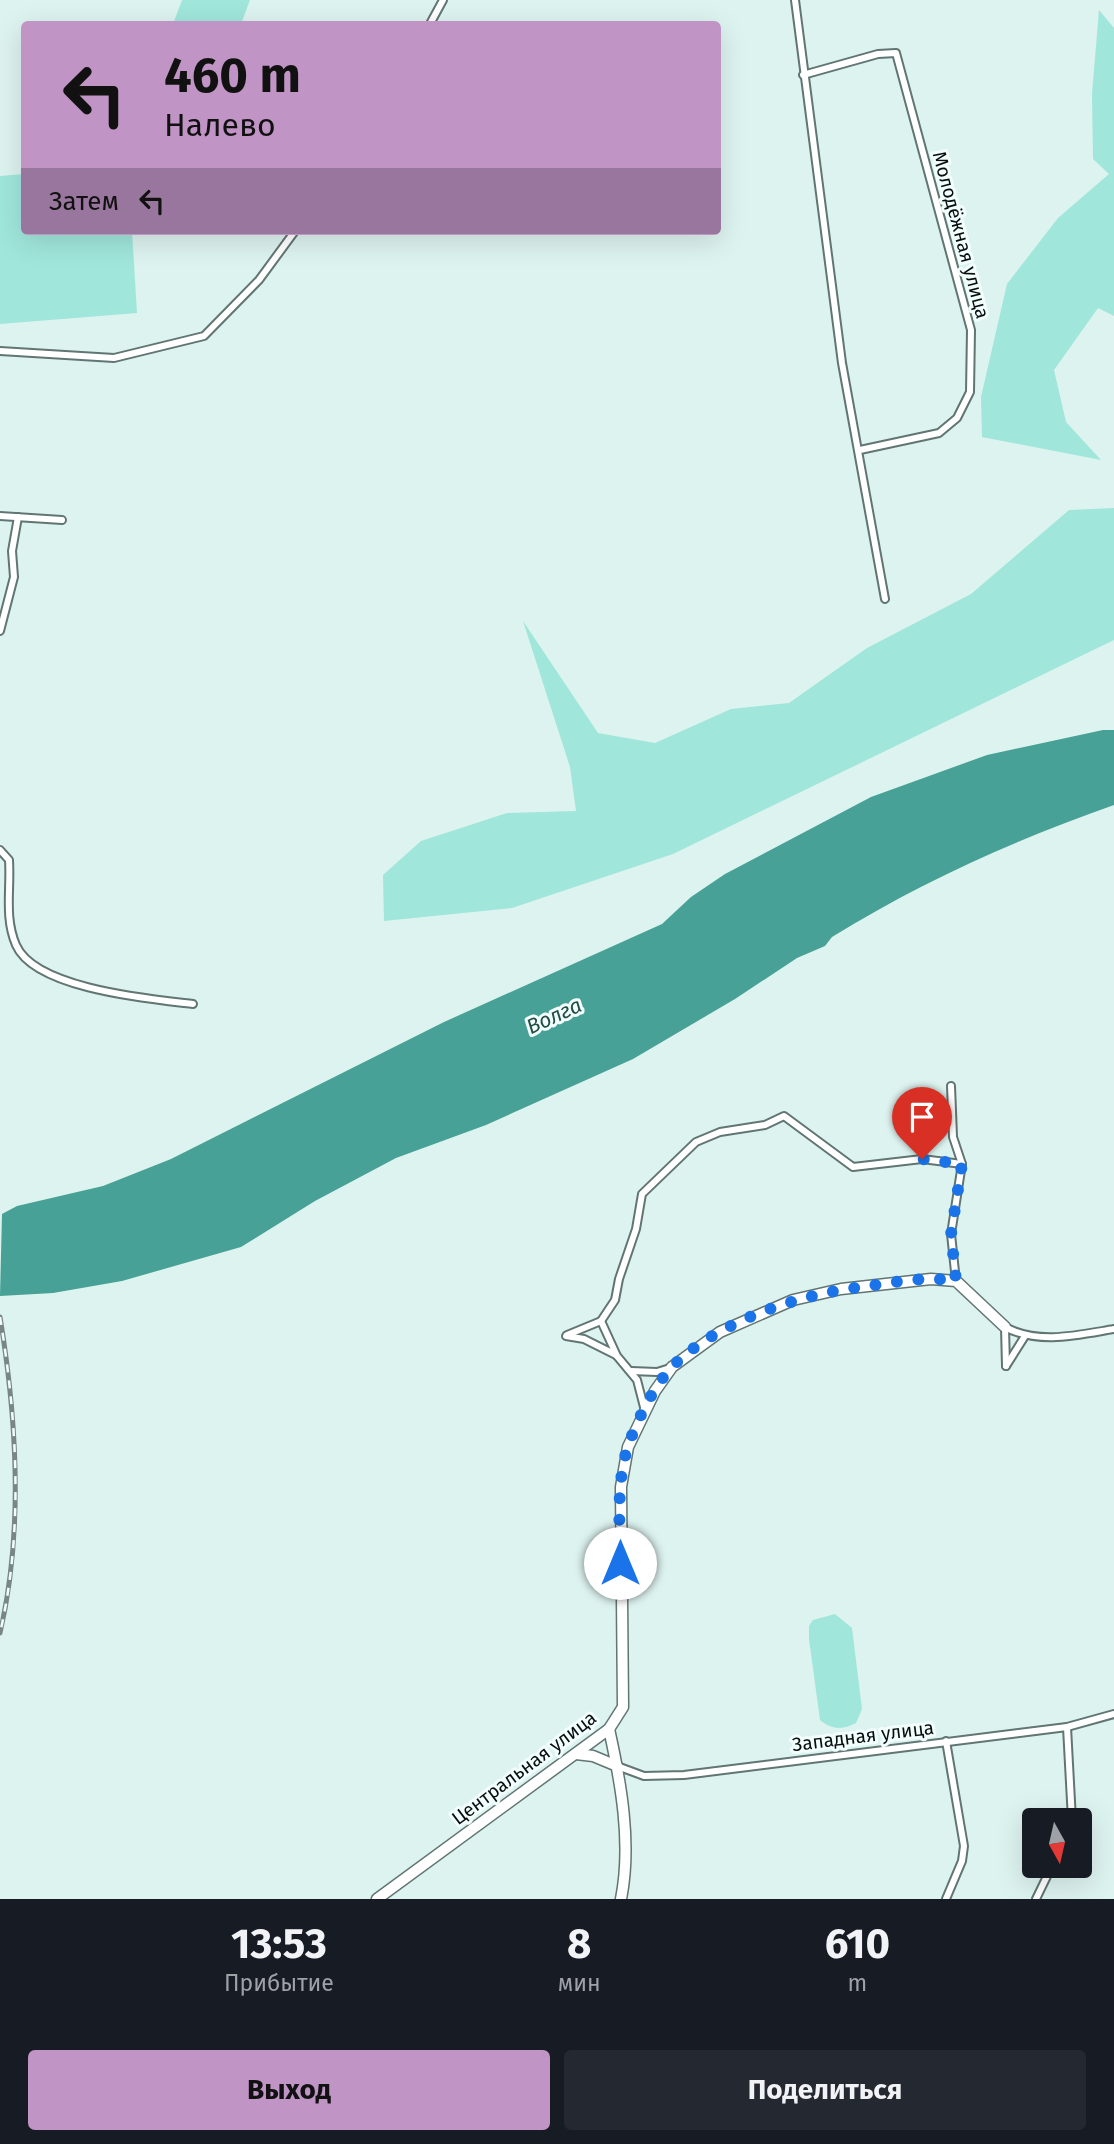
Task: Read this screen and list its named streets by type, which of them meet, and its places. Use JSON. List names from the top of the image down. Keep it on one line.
{"streets":{"street":["Молодёжная улица","Западная улица","Центральная улица"]},"water":["Волга"],"north":"bottom","page":{"turn":["460 m","Налево"],"then":"Затем","eta":["13:53","Прибытие","8","мин","610","m"],"buttons":["Выход","Поделиться"]}}
